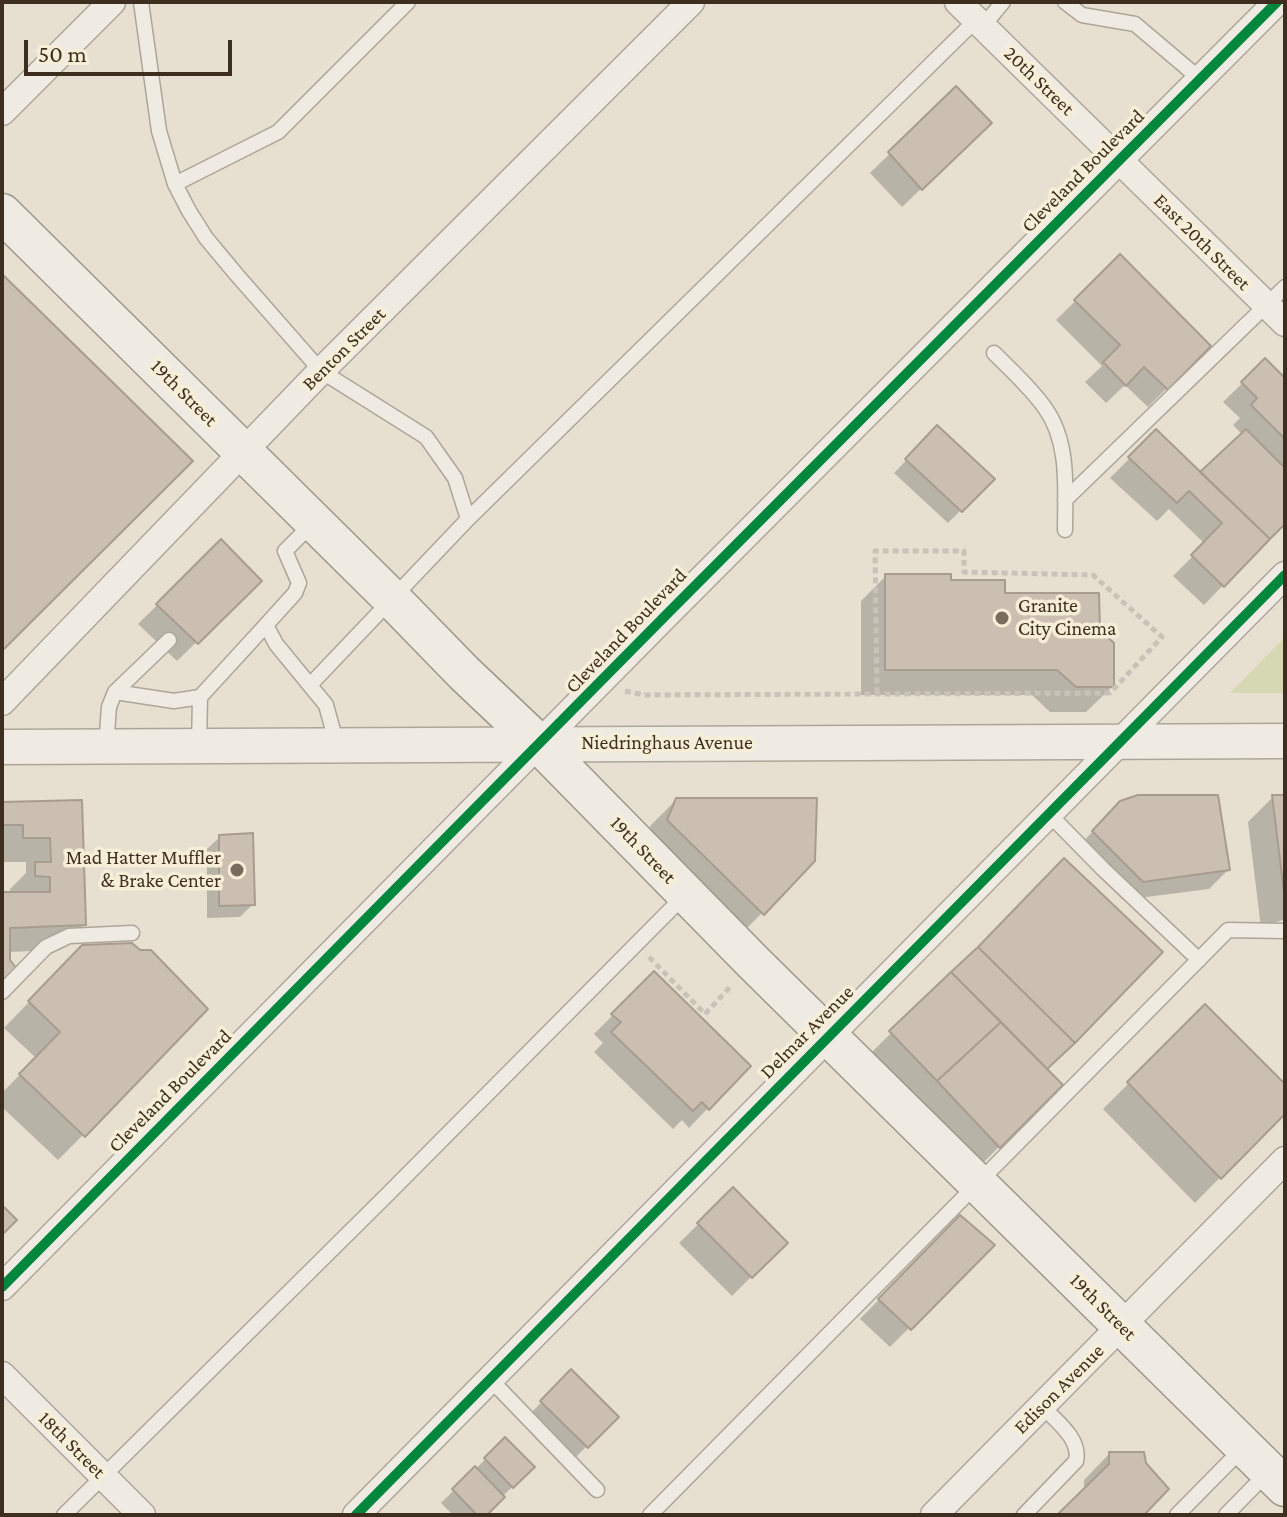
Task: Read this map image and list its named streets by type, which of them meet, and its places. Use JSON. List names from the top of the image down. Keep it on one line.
{"streets":{"main road":["19th Street"],"street":["20th Street","Cleveland Boulevard","East 20th Street","Benton Street","Niedringhaus Avenue","Delmar Avenue","Edison Avenue","18th Street"]},"crossings":[["20th Street","Cleveland Boulevard"],["20th Street","East 20th Street"],["Cleveland Boulevard","East 20th Street"],["Cleveland Boulevard","19th Street"],["Cleveland Boulevard","Niedringhaus Avenue"],["Benton Street","19th Street"],["19th Street","Niedringhaus Avenue"],["19th Street","Delmar Avenue"],["19th Street","Edison Avenue"],["Niedringhaus Avenue","Delmar Avenue"]],"places":["Granite City Cinema","Mad Hatter Muffler & Brake Center"],"scale_bar":"50 m"}
